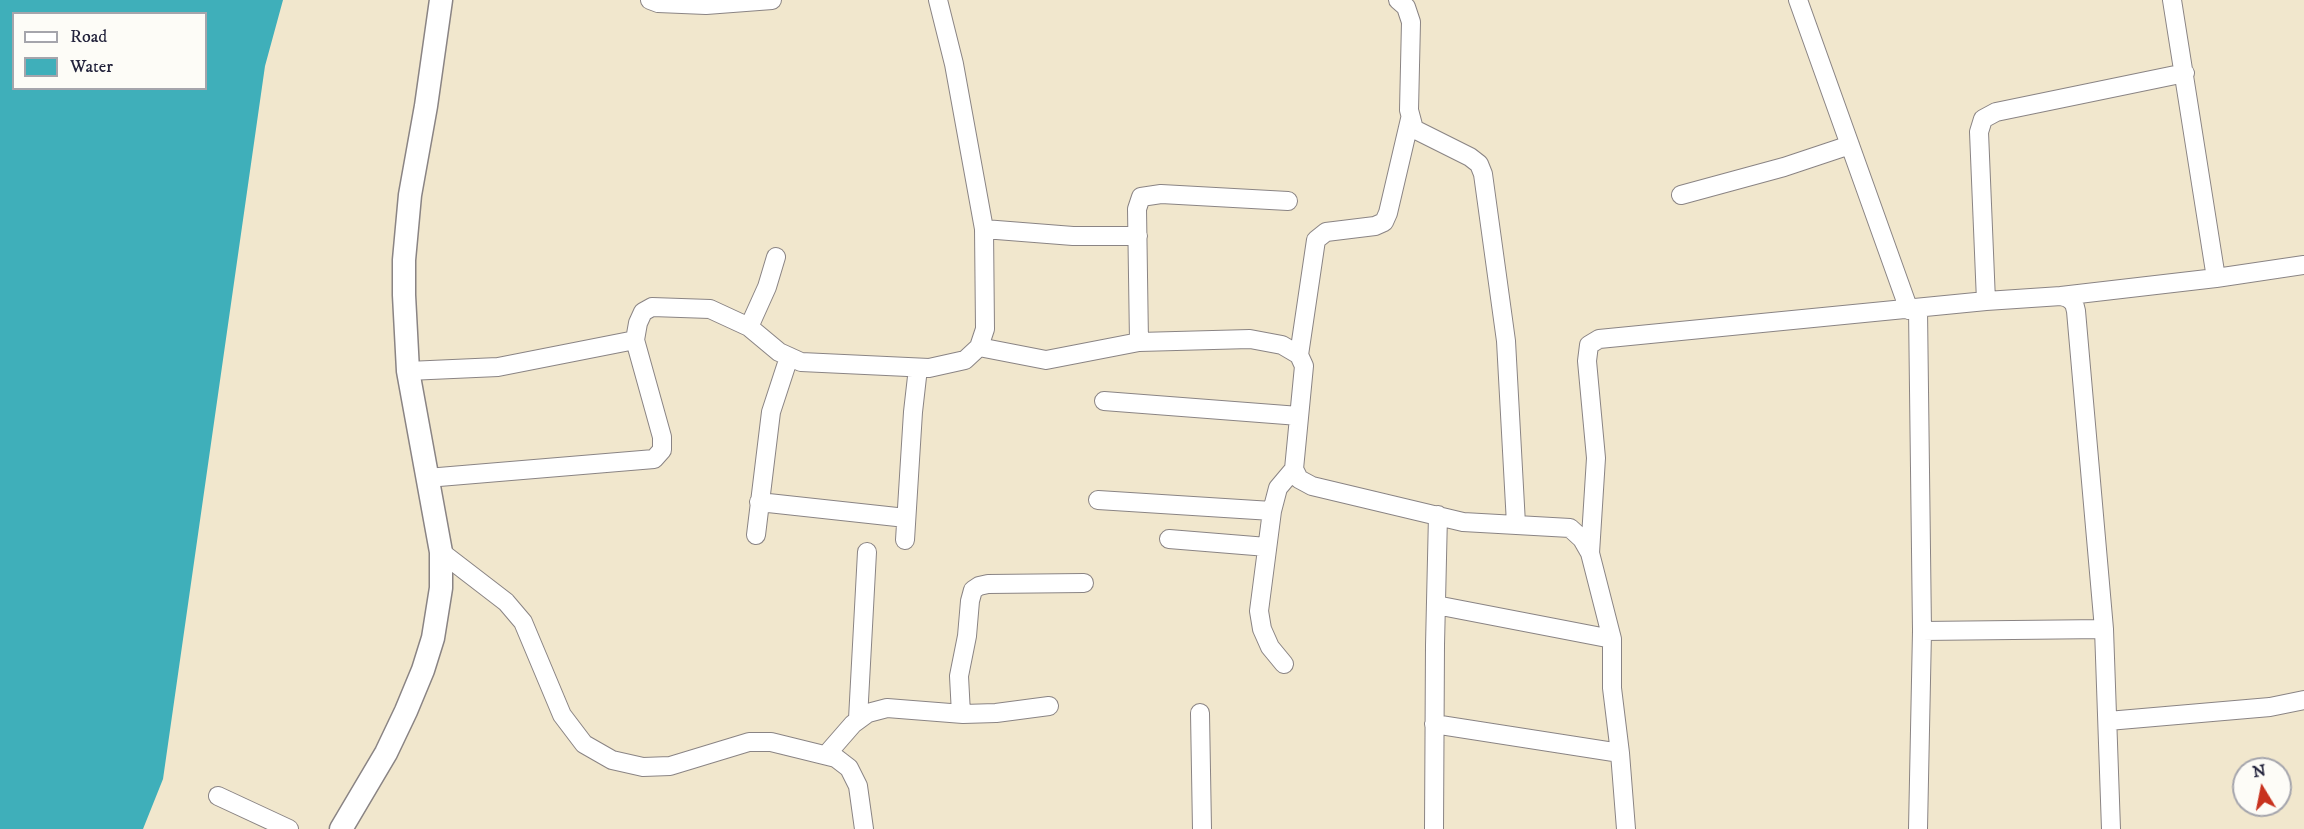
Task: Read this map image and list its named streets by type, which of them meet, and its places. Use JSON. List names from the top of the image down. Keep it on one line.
{"legend":["Road","Water"],"north":"top"}
